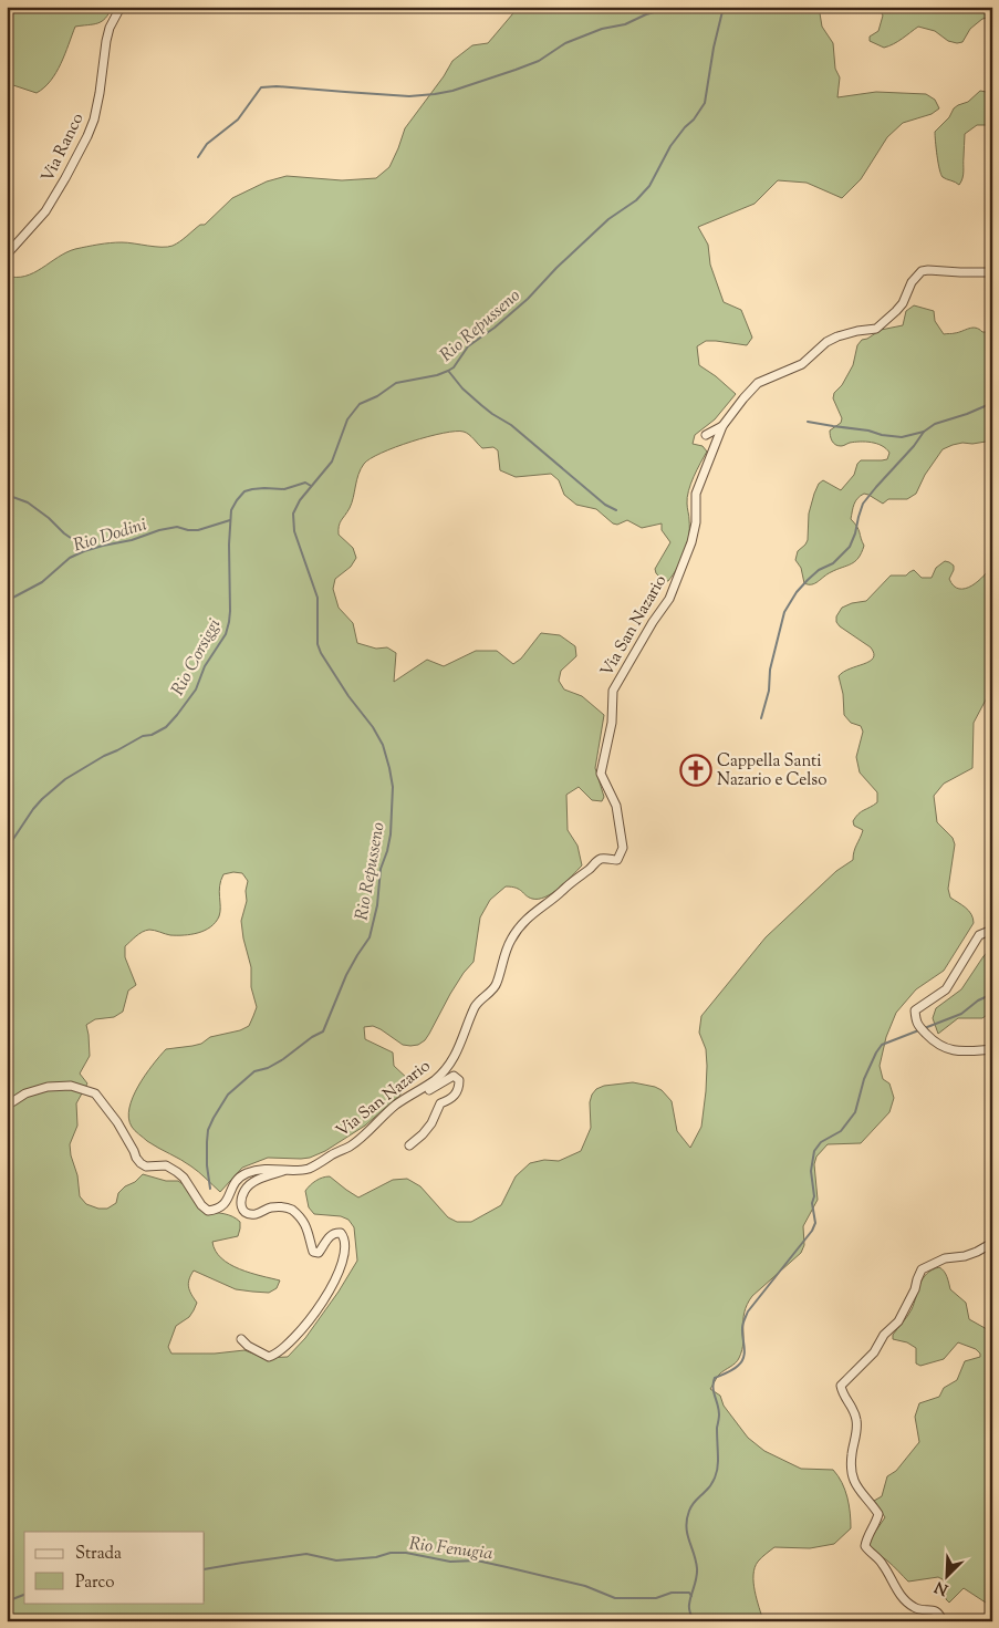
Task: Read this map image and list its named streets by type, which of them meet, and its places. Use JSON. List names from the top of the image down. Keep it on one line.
{"streets":{"street":["Via Ranco","Via San Nazario"]},"water":["Rio Repusseno","Rio Dodini","Rio Corsiggi","Rio Fenugia"],"places":{"church":["Cappella Santi Nazario e Celso"]},"legend":["Strada","Parco"],"north":"bottom left"}
